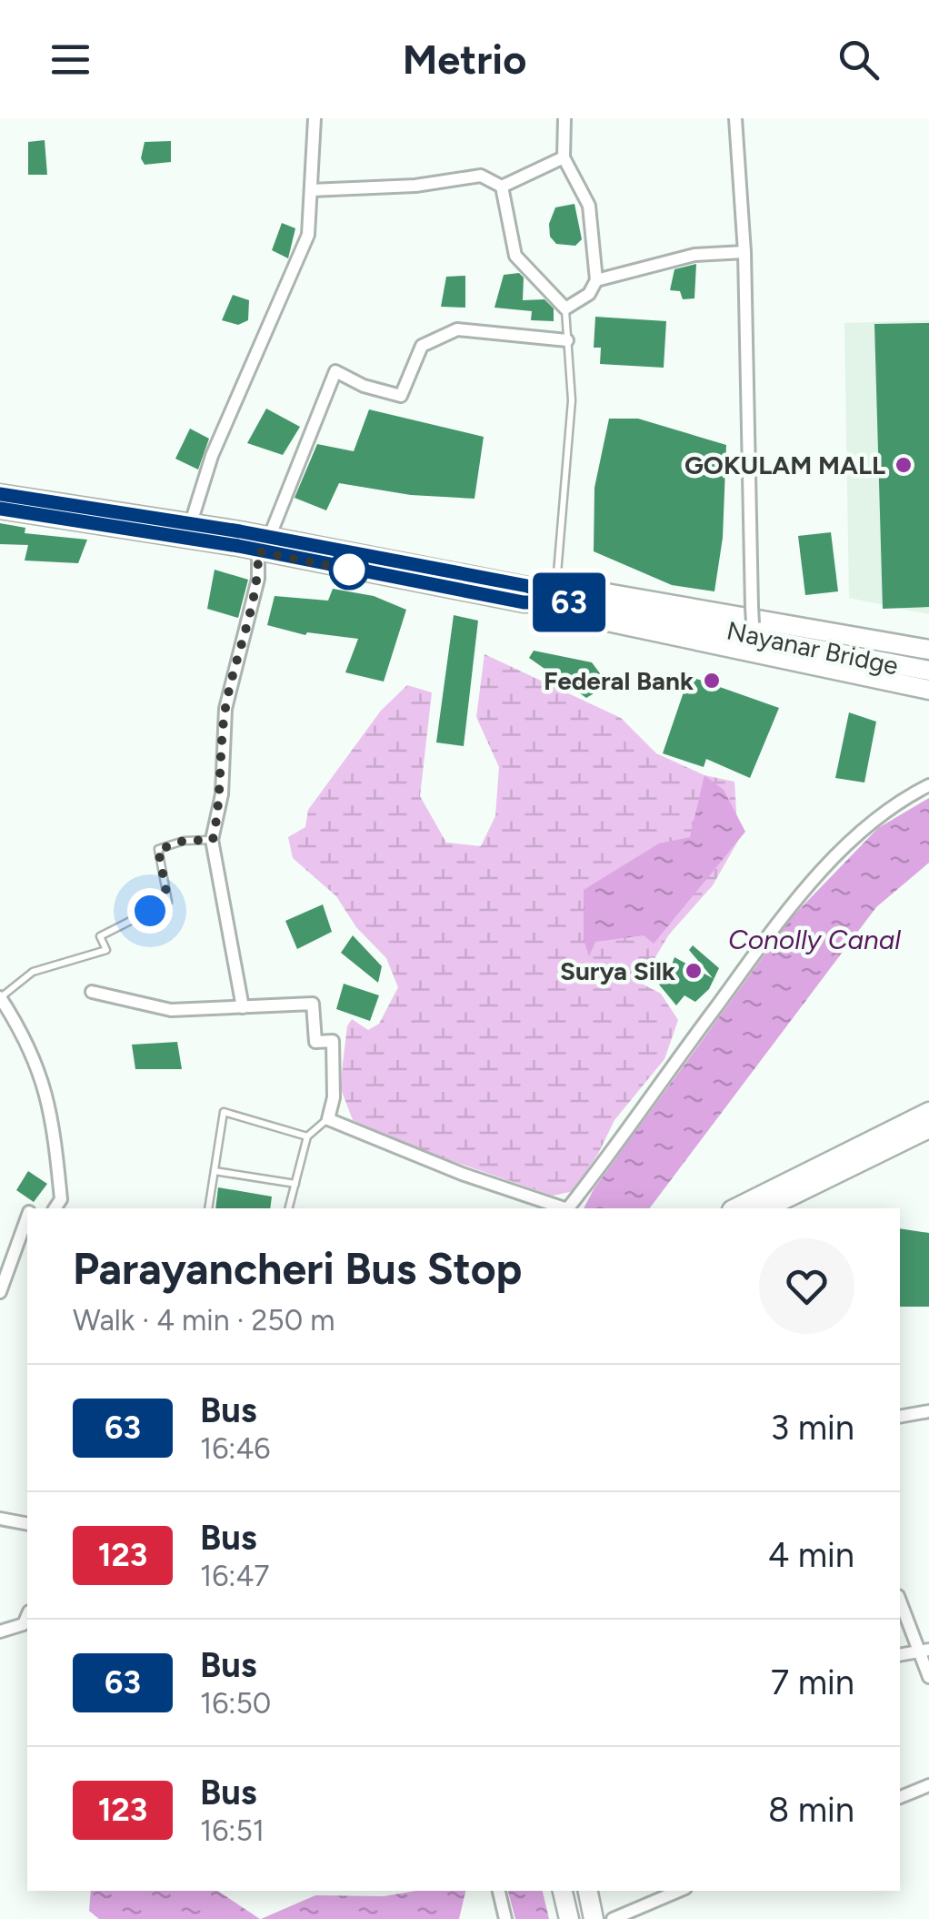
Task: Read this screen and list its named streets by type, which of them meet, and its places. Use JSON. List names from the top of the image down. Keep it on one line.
{"streets":{"main road":["Nayanar Bridge"]},"water":["Conolly Canal"],"places":["GOKULAM MALL","Federal Bank","Surya Silk"],"lines":["bus line 63"],"page":{"header":"Metrio","on_map":"63","heading":["Parayancheri Bus Stop","Walk · 4 min · 250 m"],"list":[{"mark":"63","name":"Bus","note":"16:46","value":"3 min"},{"mark":"123","name":"Bus","note":"16:47","value":"4 min"},{"mark":"63","name":"Bus","note":"16:50","value":"7 min"},{"mark":"123","name":"Bus","note":"16:51","value":"8 min"}]}}
